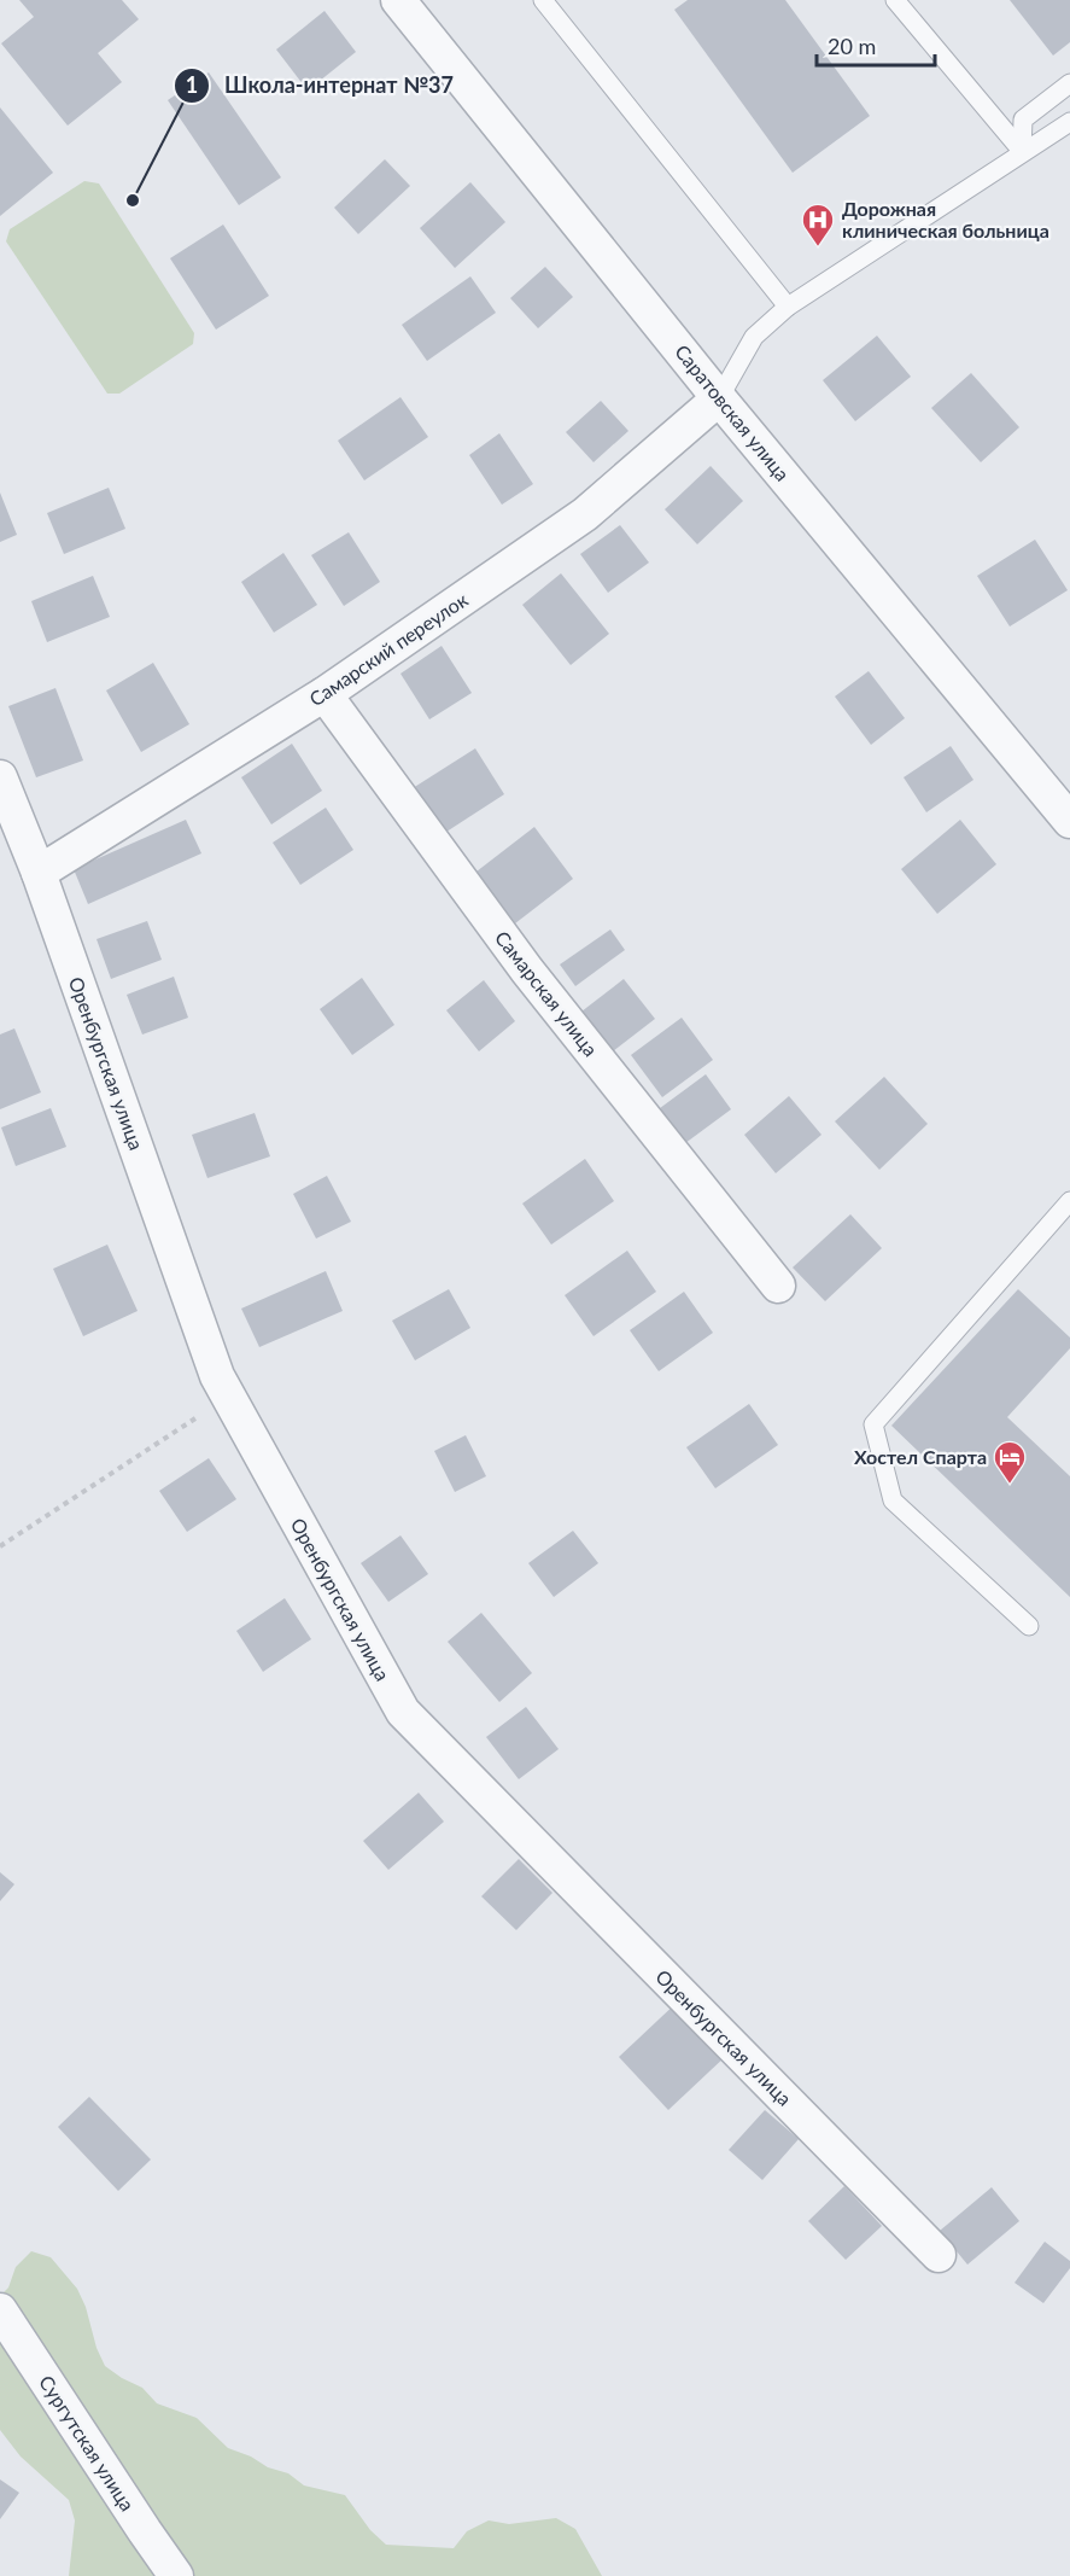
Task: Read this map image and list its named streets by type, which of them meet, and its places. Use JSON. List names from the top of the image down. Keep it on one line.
{"streets":{"street":["Саратовская улица","Самарский переулок","Самарская улица","Оренбургская улица","Сургутская улица"]},"crossings":[["Саратовская улица","Самарский переулок"],["Самарский переулок","Самарская улица"],["Самарский переулок","Оренбургская улица"]],"places":{"other":["Школа-интернат №37"],"hospital":["Дорожная клиническая больница"],"hotel":["Хостел Спарта"]},"scale_bar":"20 m"}
